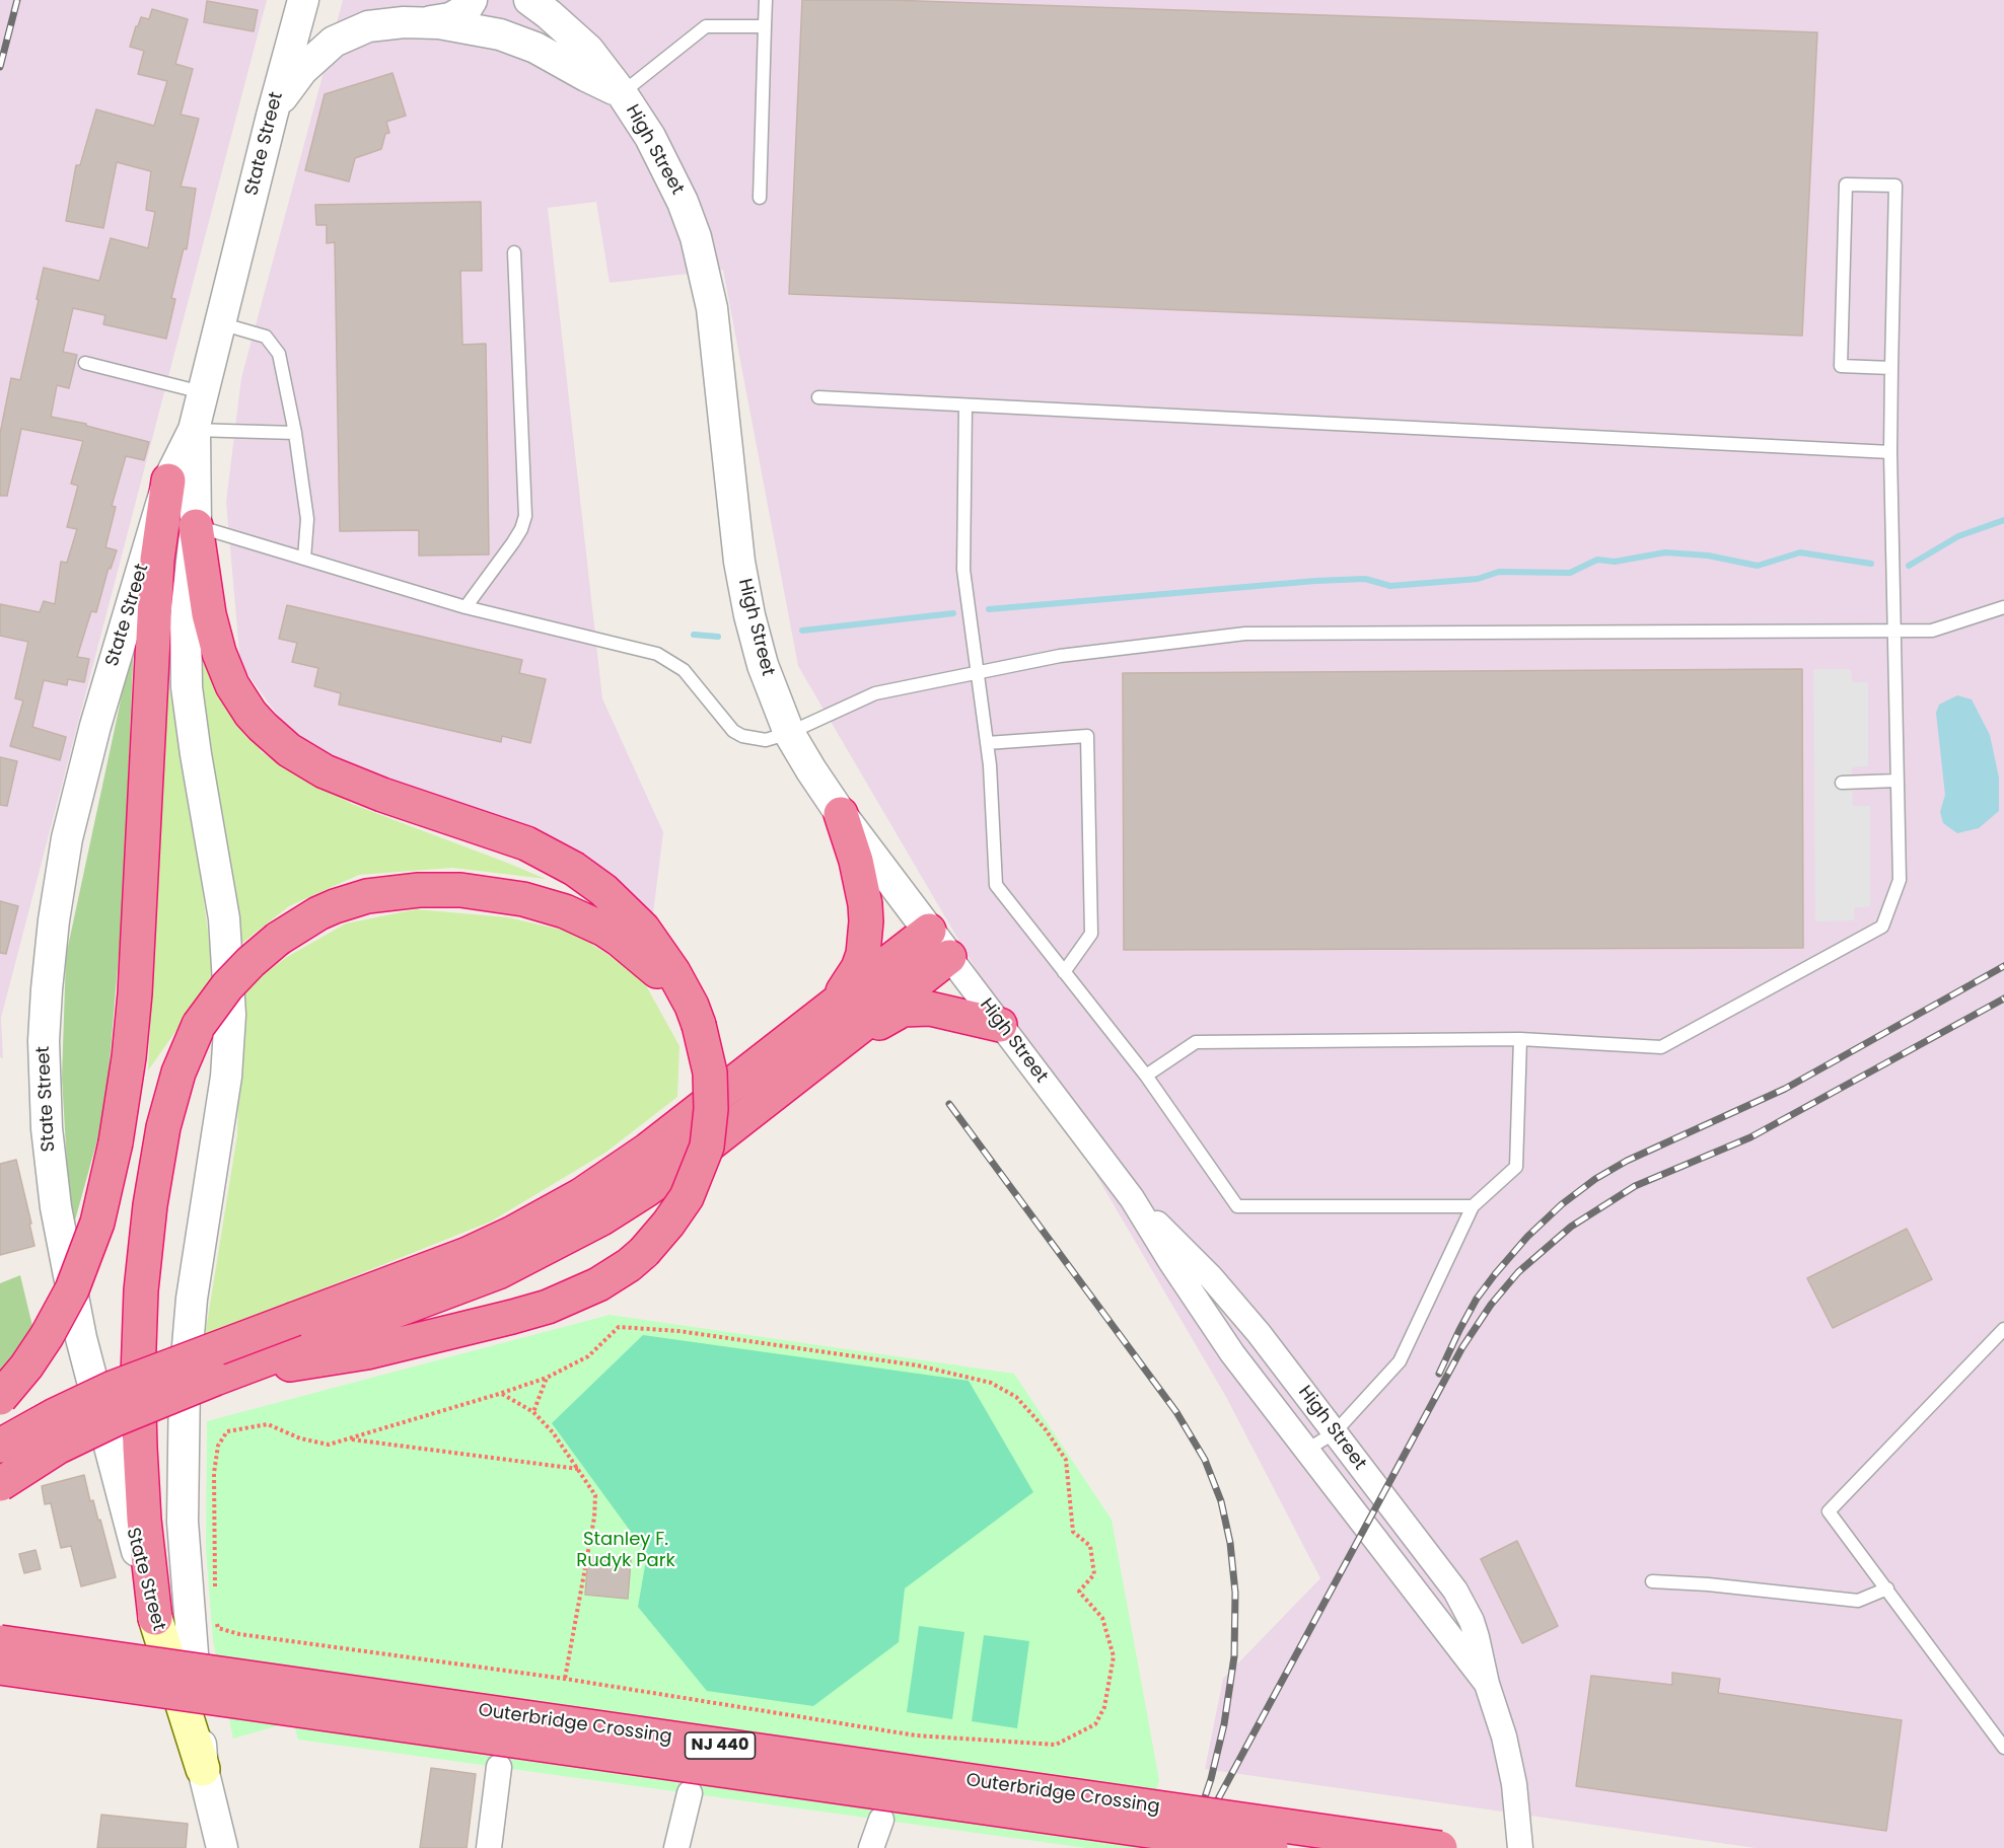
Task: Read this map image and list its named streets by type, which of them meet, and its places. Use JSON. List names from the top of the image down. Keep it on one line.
{"streets":{"highway":["Outerbridge Crossing","NJ 440"],"main road":["State Street"],"street":["High Street"]},"parks":["Stanley F. Rudyk Park"]}
